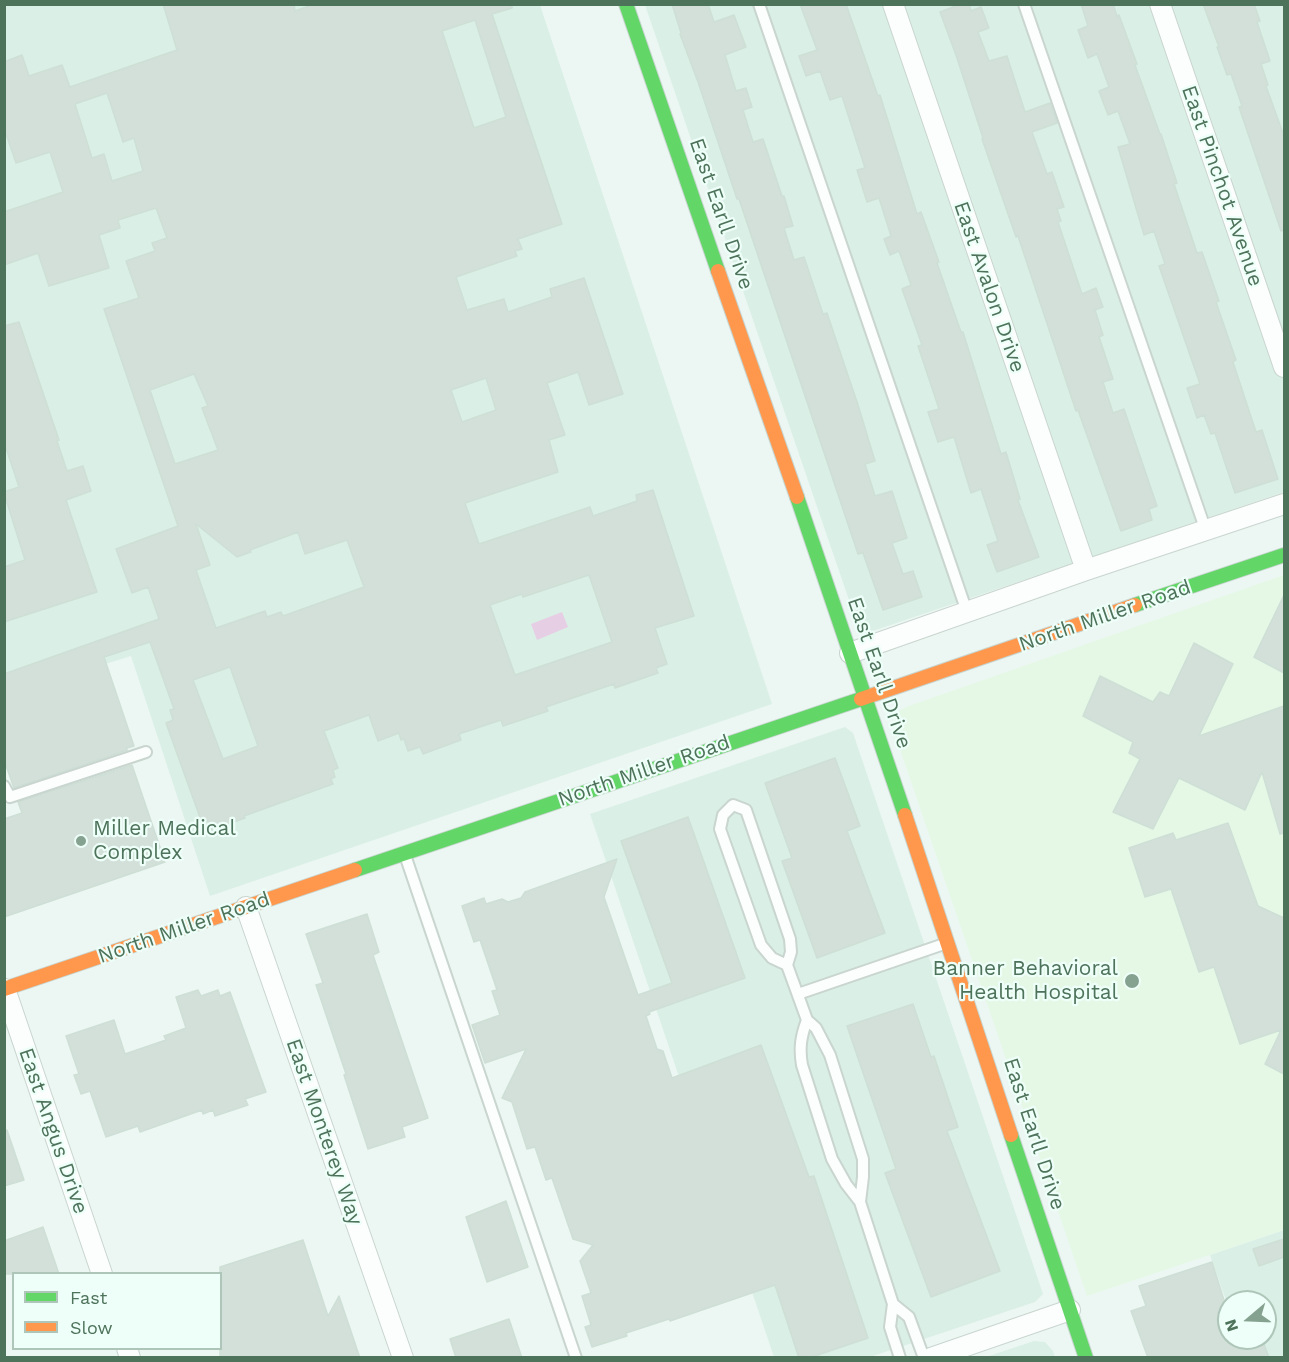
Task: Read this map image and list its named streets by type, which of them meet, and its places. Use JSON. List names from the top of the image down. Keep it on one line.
{"streets":{"street":["East Pinchot Avenue","East Earll Drive","East Avalon Drive","North Miller Road","East Angus Drive","East Monterey Way"]},"crossings":[["East Earll Drive","North Miller Road"],["North Miller Road","East Angus Drive"],["North Miller Road","East Monterey Way"]],"places":["Miller Medical Complex","Banner Behavioral Health Hospital"],"legend":["Fast","Slow"],"north":"left"}
